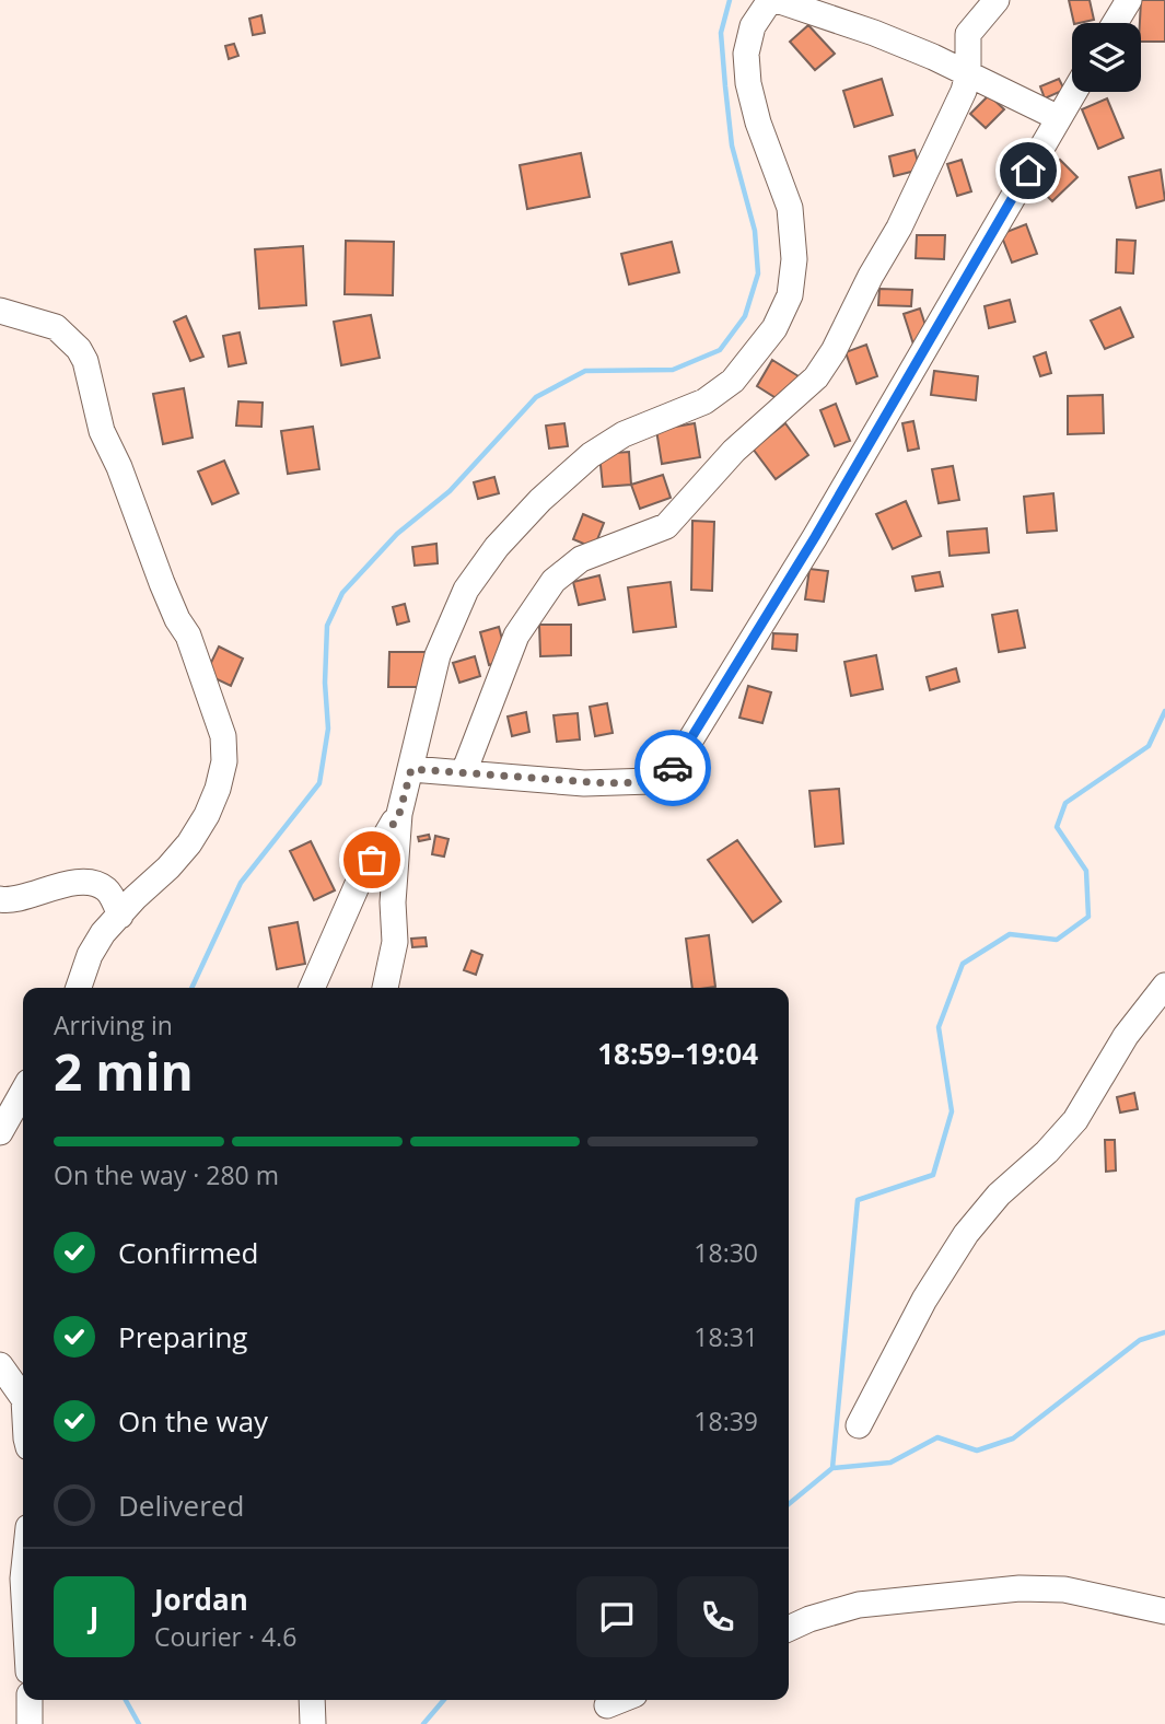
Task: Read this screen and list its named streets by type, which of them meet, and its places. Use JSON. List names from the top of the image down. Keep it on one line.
{"page":{"heading":["2 min","Arriving in","18:59–19:04"],"panel":["Jordan","Courier · 4.6"],"bar":"On the way · 280 m","list":[["Confirmed","18:30"],["Preparing","18:31"],["On the way","18:39"],"Delivered"],"round":"J"}}
